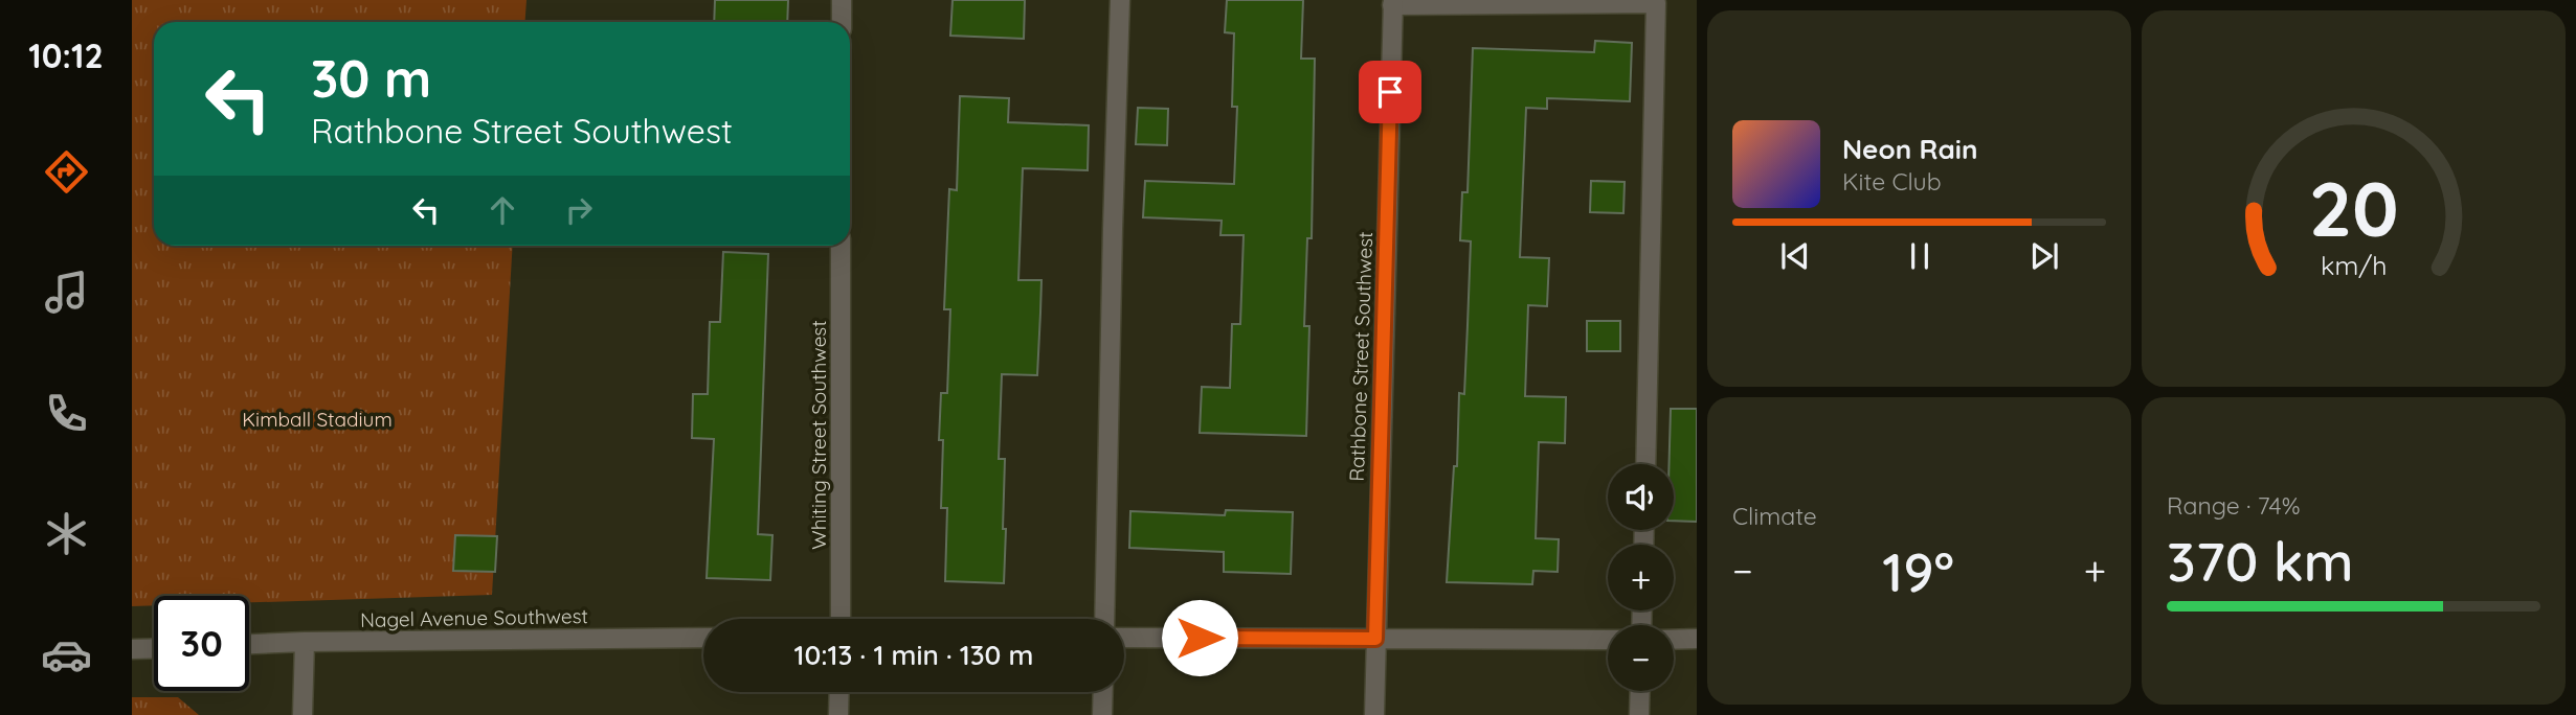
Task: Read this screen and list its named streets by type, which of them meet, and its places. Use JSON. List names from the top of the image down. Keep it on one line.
{"streets":{"street":["Rathbone Street Southwest","Whiting Street Southwest","Nagel Avenue Southwest"]},"parks":["Kimball Stadium"],"page":{"tabs":"10:12","turn":["30 m","Rathbone Street Southwest"],"song":["Neon Rain","Kite Club"],"tile":["Climate",["Range · 74%","370 km"]],"map_buttons":["+","−"],"heat":["−","19°","+"],"limit":"30","trip":"10:13 · 1 min · 130 m","gauge":["20","km/h"]}}
